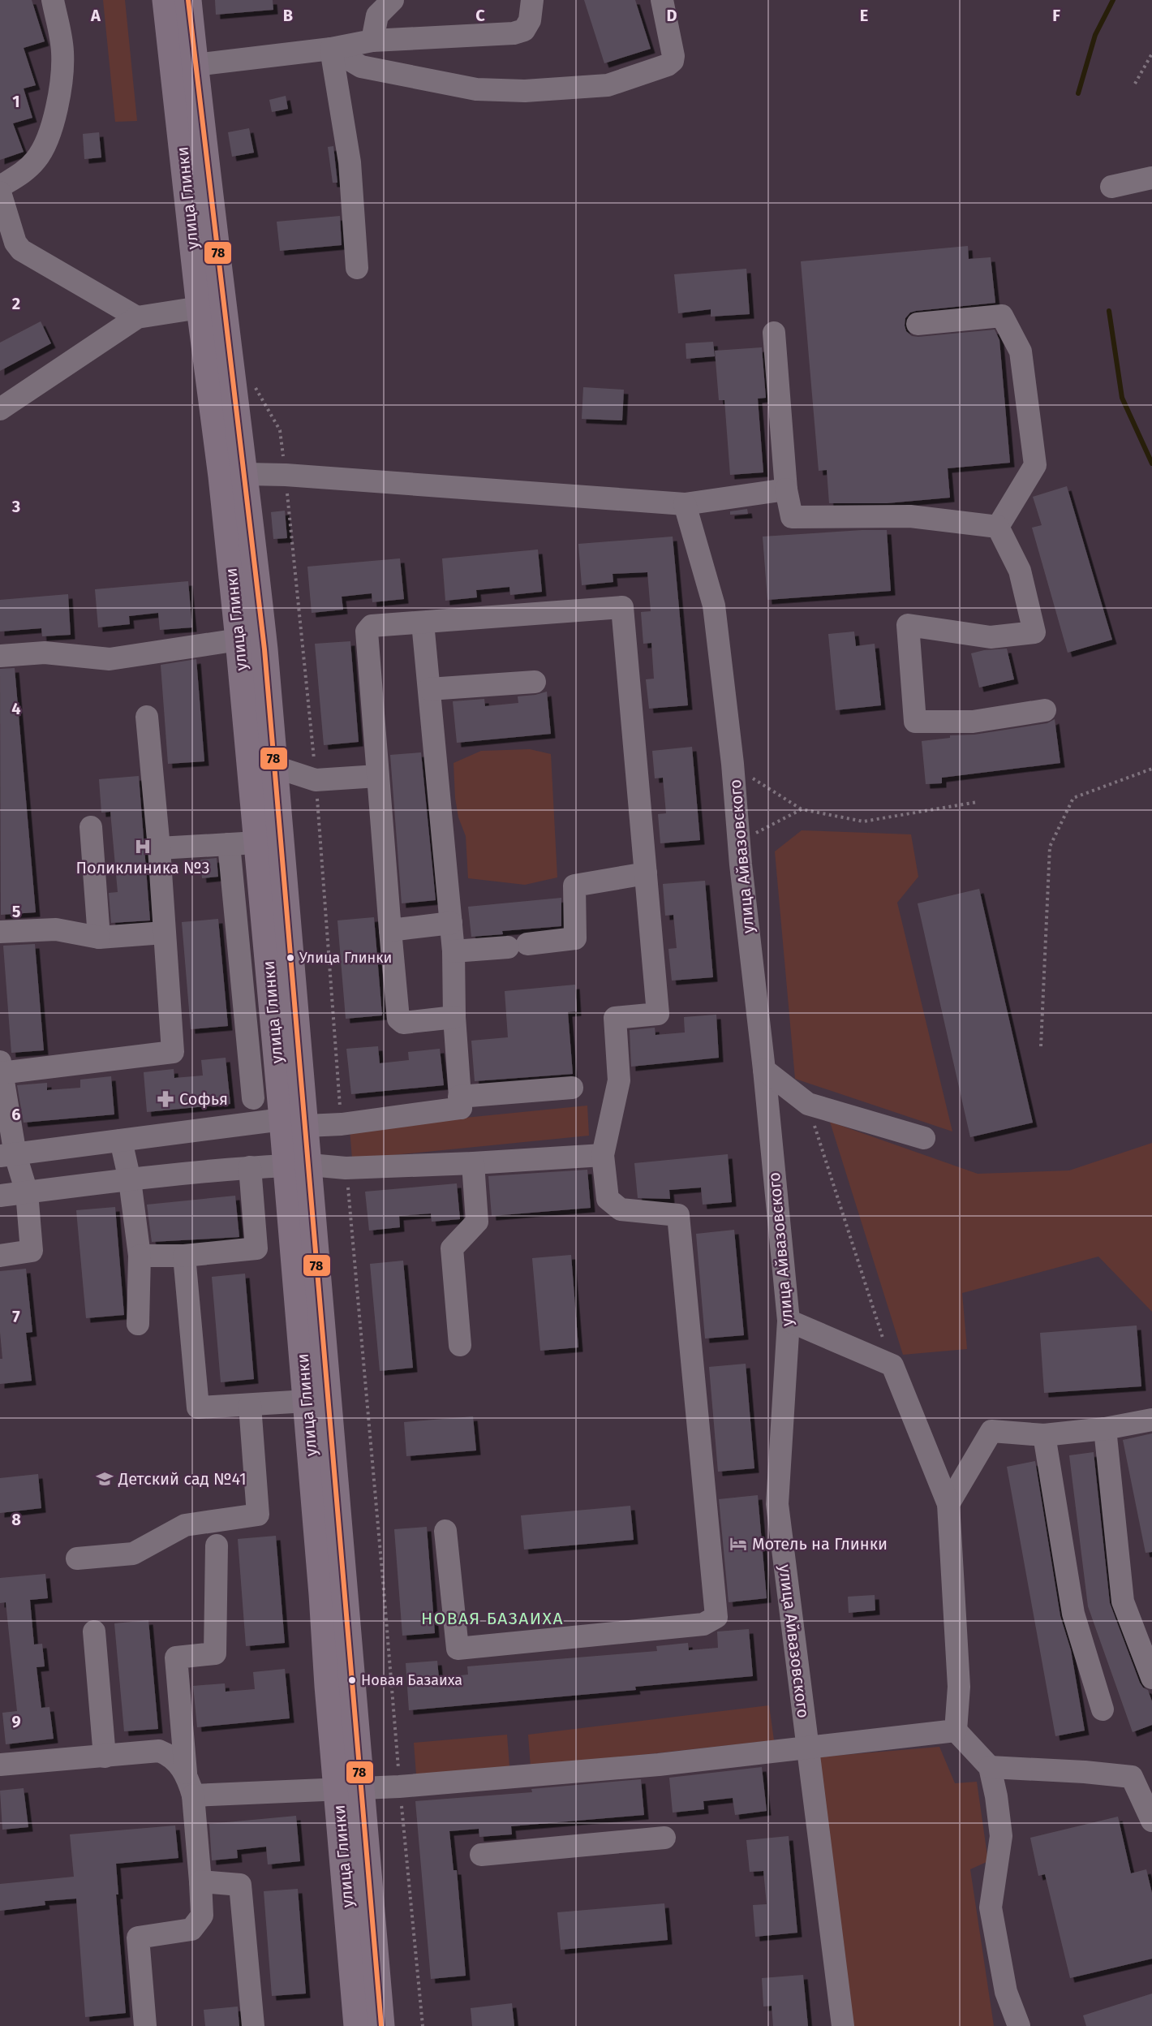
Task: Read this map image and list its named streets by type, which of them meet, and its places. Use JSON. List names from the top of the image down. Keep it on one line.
{"streets":{"highway":["улица Глинки"],"street":["улица Айвазовского"]},"districts":["НОВАЯ БАЗАИХА"],"places":{"hospital":["Поликлиника №3"],"other":["Улица Глинки","Новая Базаиха"],"pharmacy":["Софья"],"school or university":["Детский сад №41"],"hotel":["Мотель на Глинки"]},"lines":["transit line 78"],"grid":{"columns":["A","B","C","D","E","F"],"rows":["1","2","3","4","5","6","7","8","9"]}}
